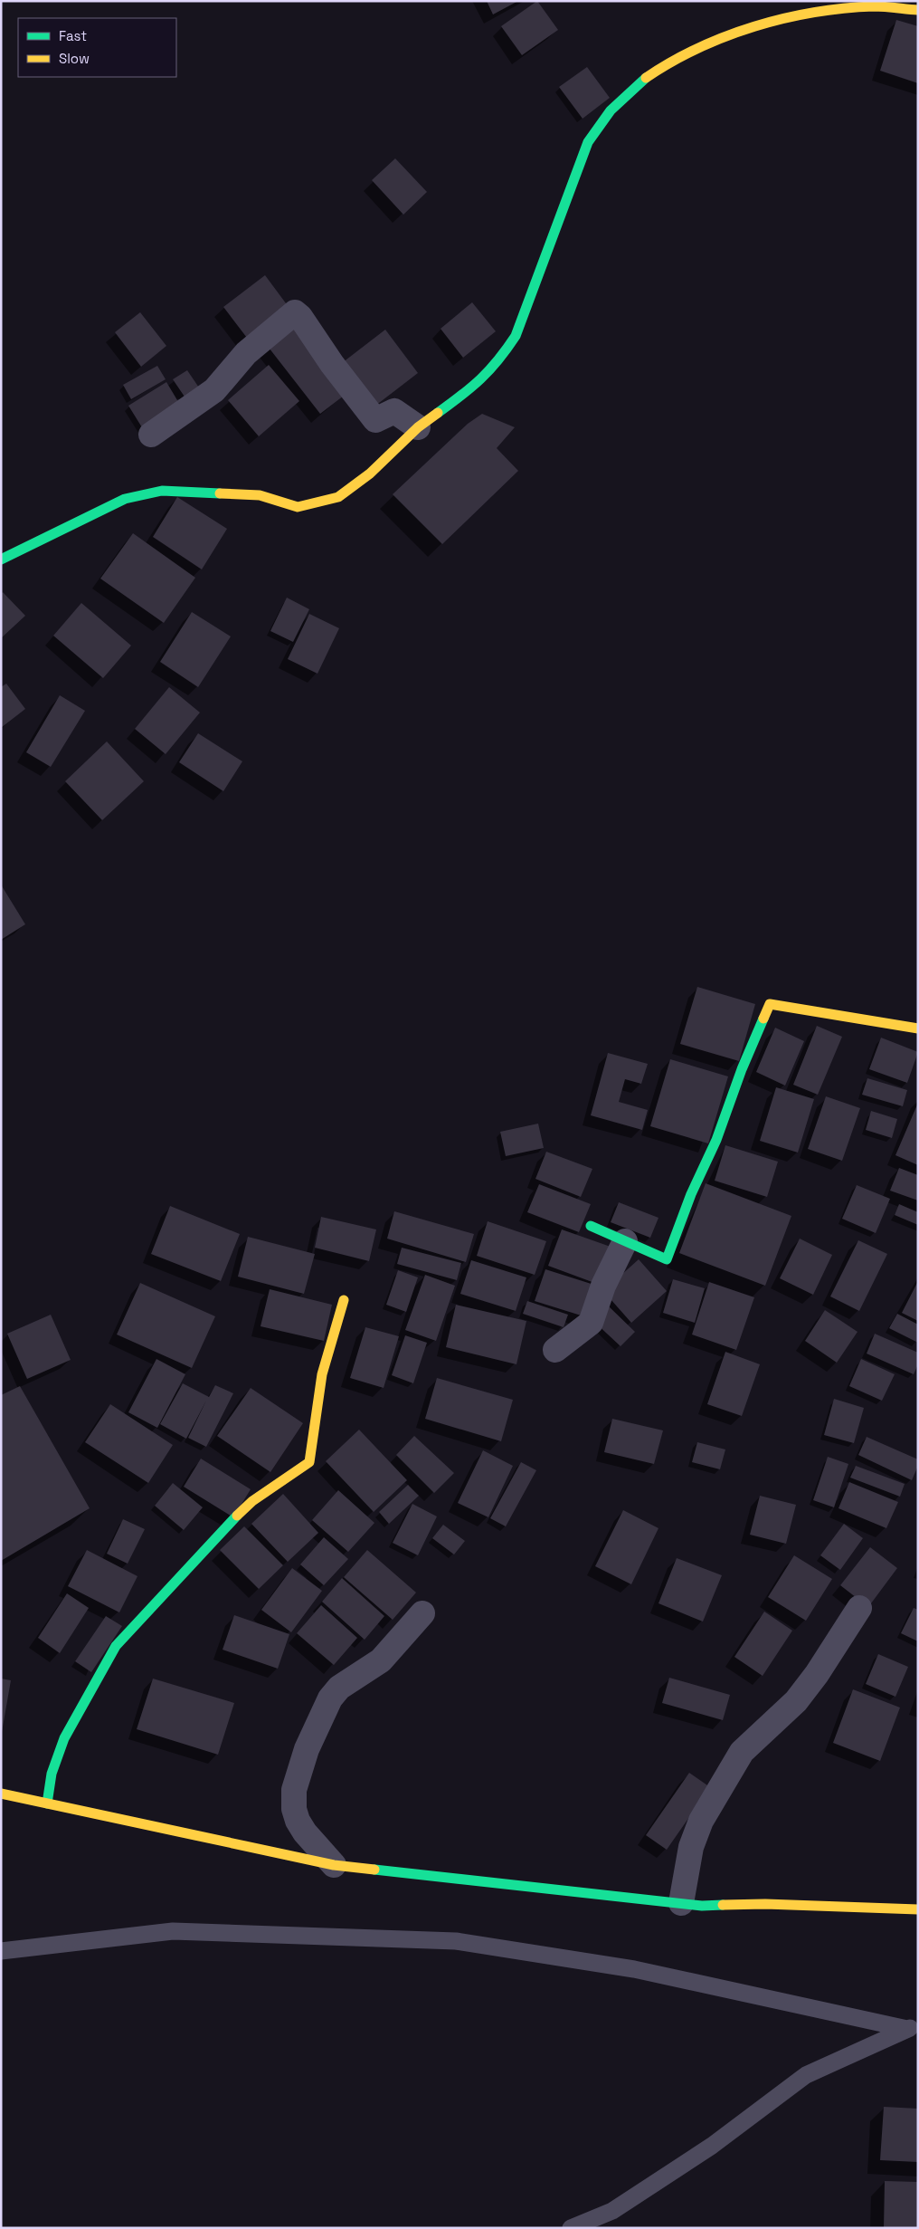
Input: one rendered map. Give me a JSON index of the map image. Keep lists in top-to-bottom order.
{
  "legend": ["Fast", "Slow"]
}
